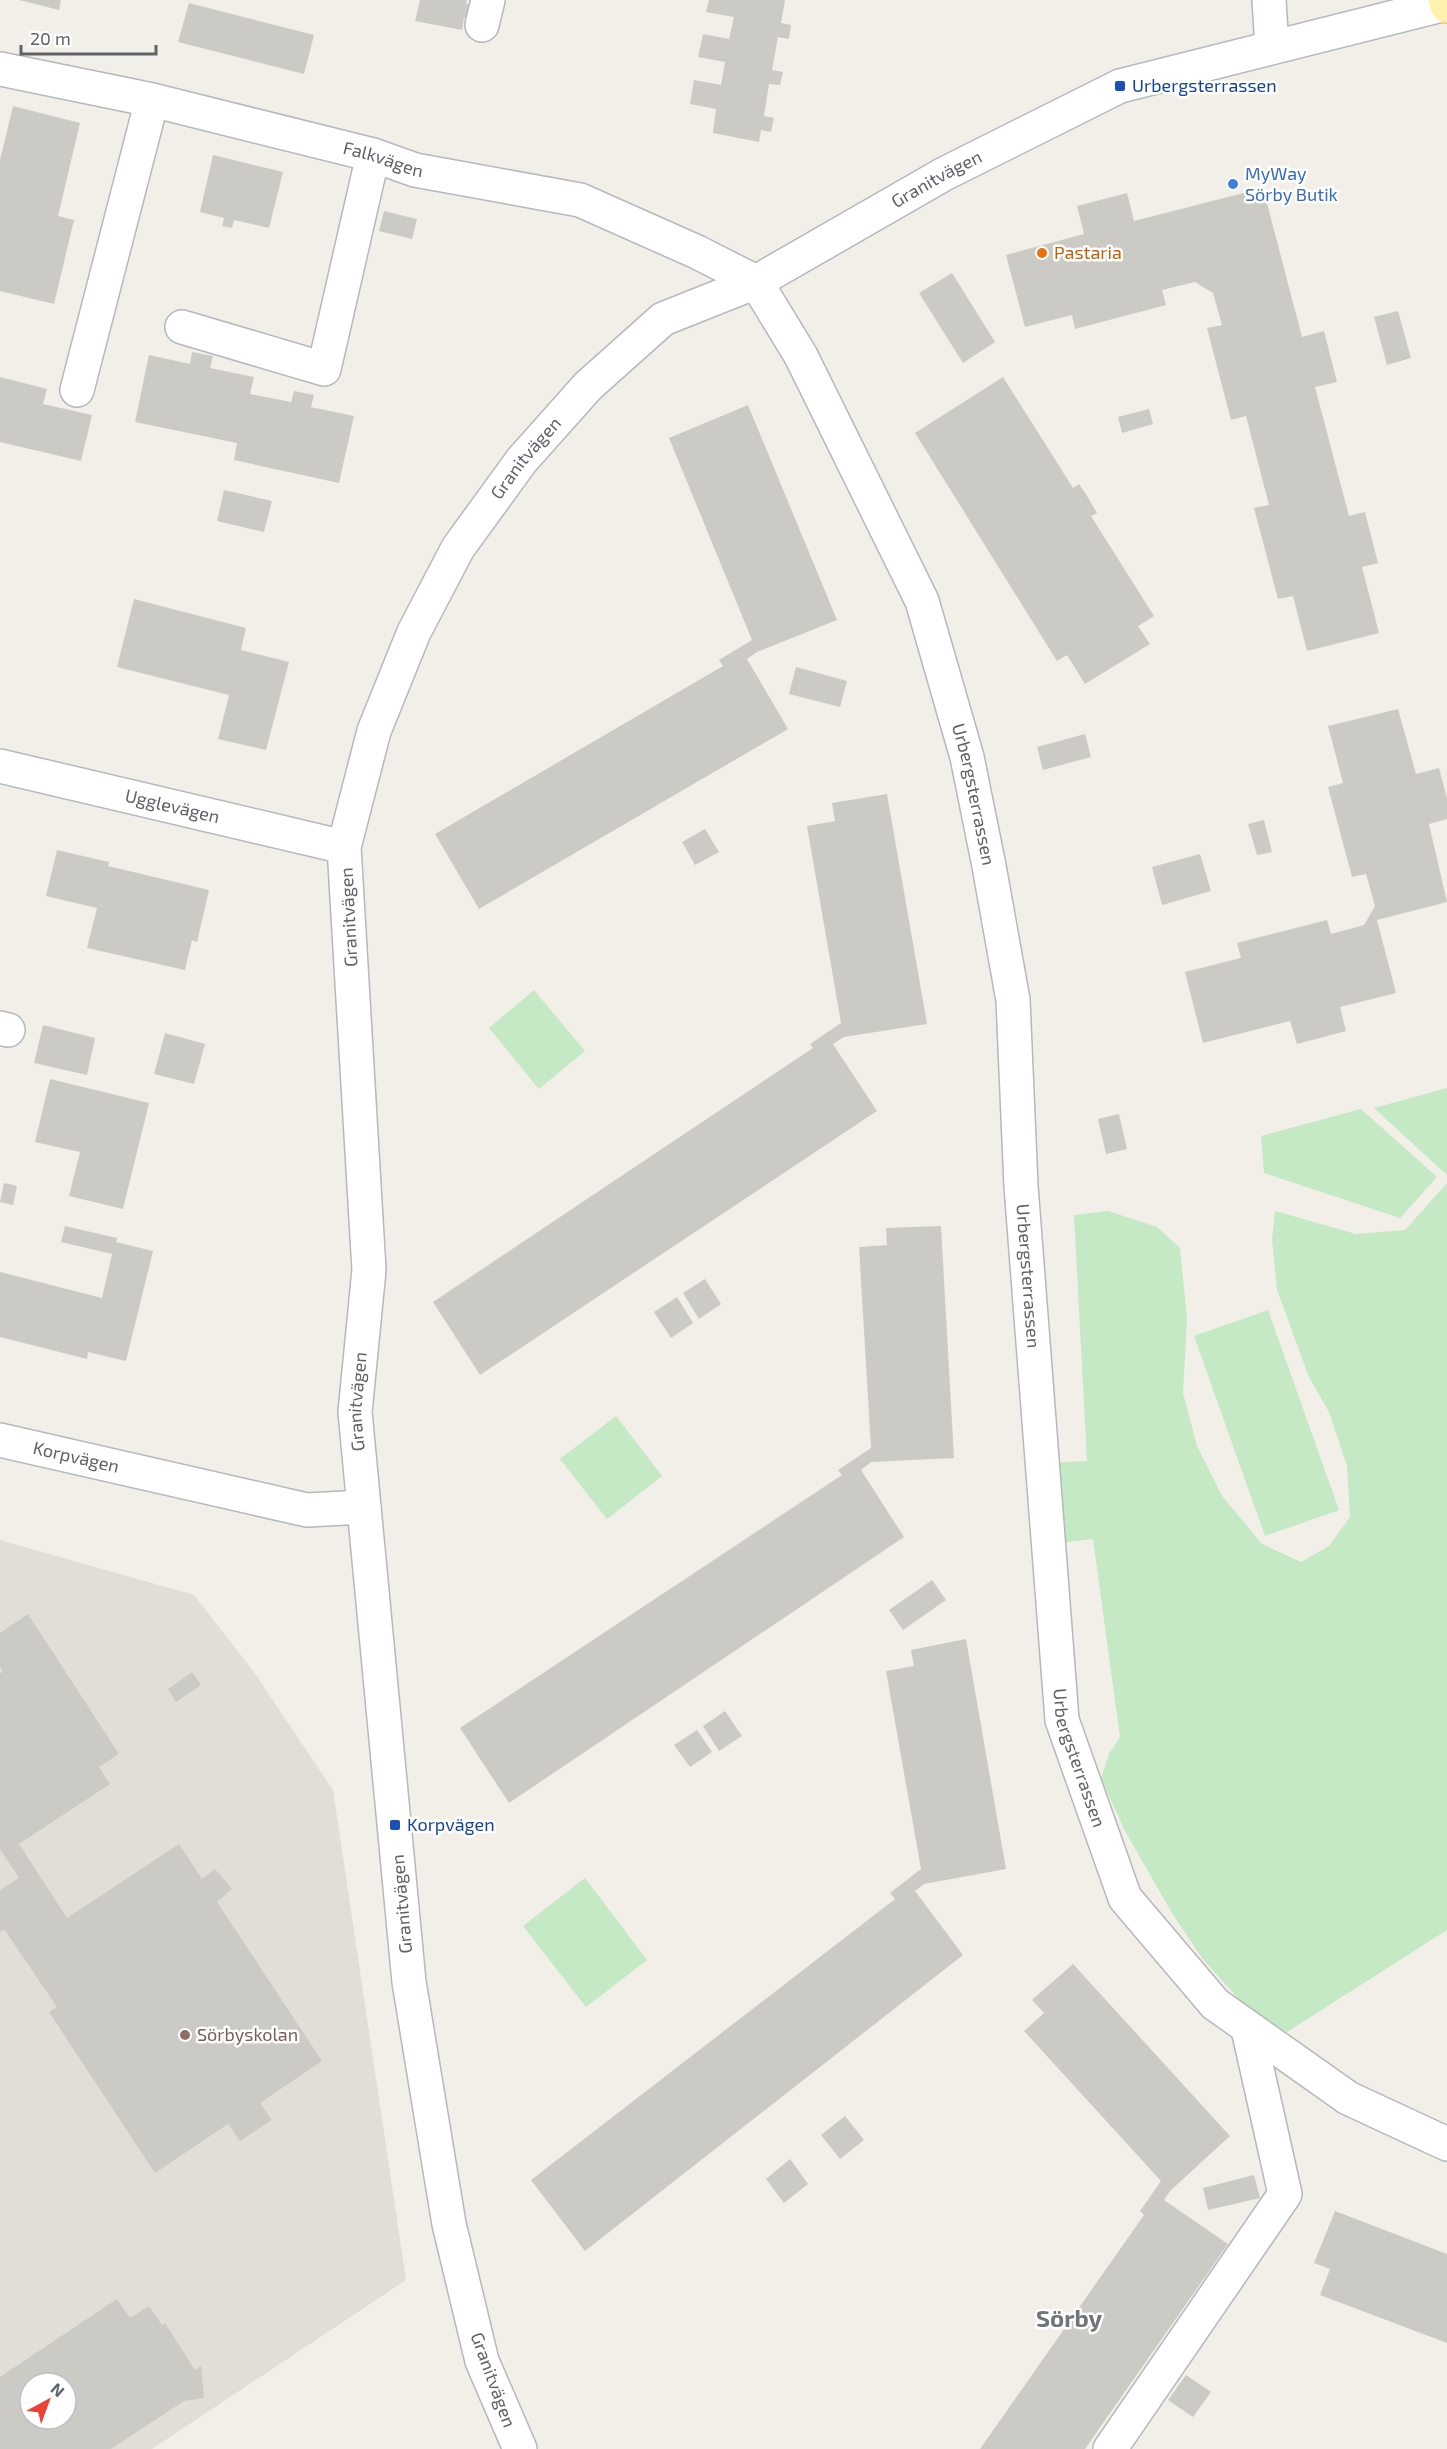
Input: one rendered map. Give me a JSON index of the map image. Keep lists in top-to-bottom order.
{
  "streets": {
    "street": [
      "Falkvägen",
      "Granitvägen",
      "Urbergsterrassen",
      "Ugglevägen",
      "Korpvägen"
    ]
  },
  "crossings": [
    ["Falkvägen", "Granitvägen"],
    ["Falkvägen", "Urbergsterrassen"],
    ["Granitvägen", "Urbergsterrassen"],
    ["Granitvägen", "Ugglevägen"],
    ["Granitvägen", "Korpvägen"]
  ],
  "districts": ["Sörby"],
  "places": {
    "transit": ["Urbergsterrassen", "Korpvägen"],
    "other": ["MyWay Sörby Butik", "Pastaria", "Sörbyskolan"]
  },
  "scale_bar": "20 m",
  "north": "top right"
}
